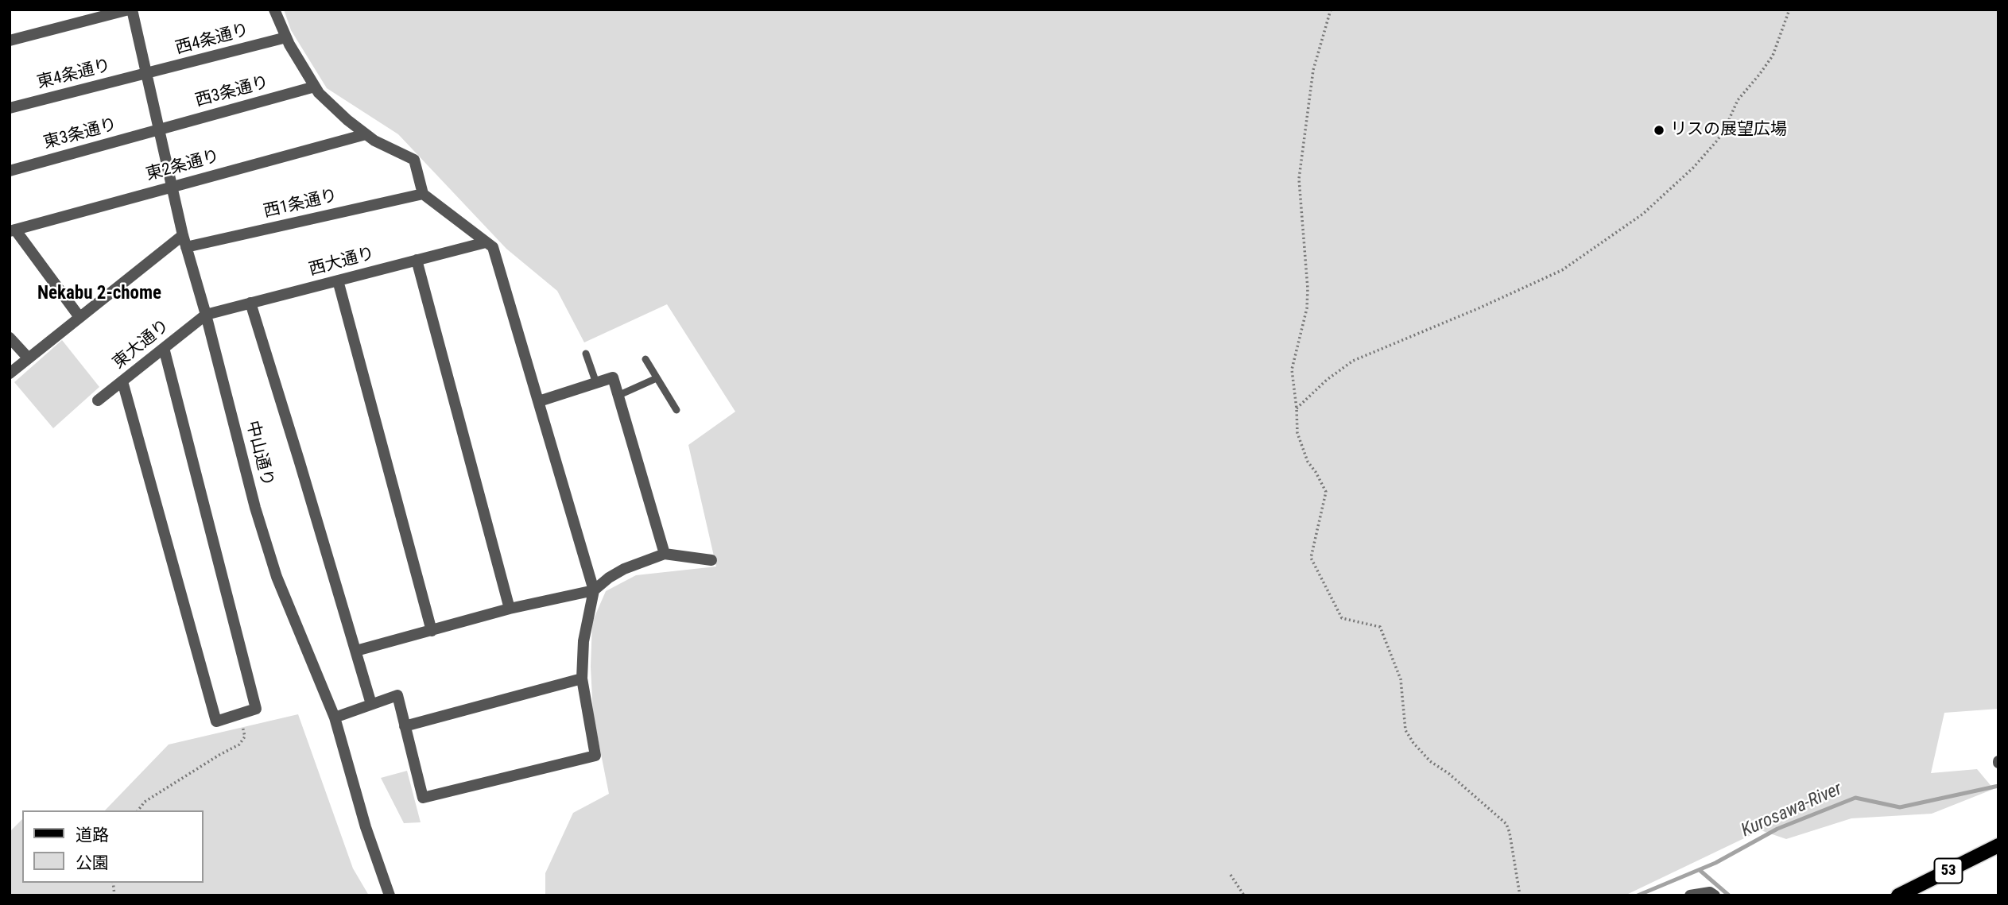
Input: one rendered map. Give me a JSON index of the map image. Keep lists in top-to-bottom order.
{
  "streets": {
    "main road": ["53"],
    "street": [
      "西4条通り",
      "東4条通り",
      "西3条通り",
      "東3条通り",
      "東2条通り",
      "西1条通り",
      "西大通り",
      "東大通り",
      "中山通り"
    ]
  },
  "crossings": [
    ["西4条通り", "東4条通り"],
    ["西4条通り", "中山通り"],
    ["東4条通り", "中山通り"],
    ["西3条通り", "東3条通り"],
    ["西3条通り", "中山通り"],
    ["東3条通り", "中山通り"],
    ["東2条通り", "中山通り"],
    ["西1条通り", "中山通り"],
    ["西大通り", "東大通り"],
    ["西大通り", "中山通り"],
    ["東大通り", "中山通り"]
  ],
  "districts": ["Nekabu 2-chome"],
  "water": ["Kurosawa-River"],
  "places": ["リスの展望広場"],
  "legend": ["道路", "公園"]
}
